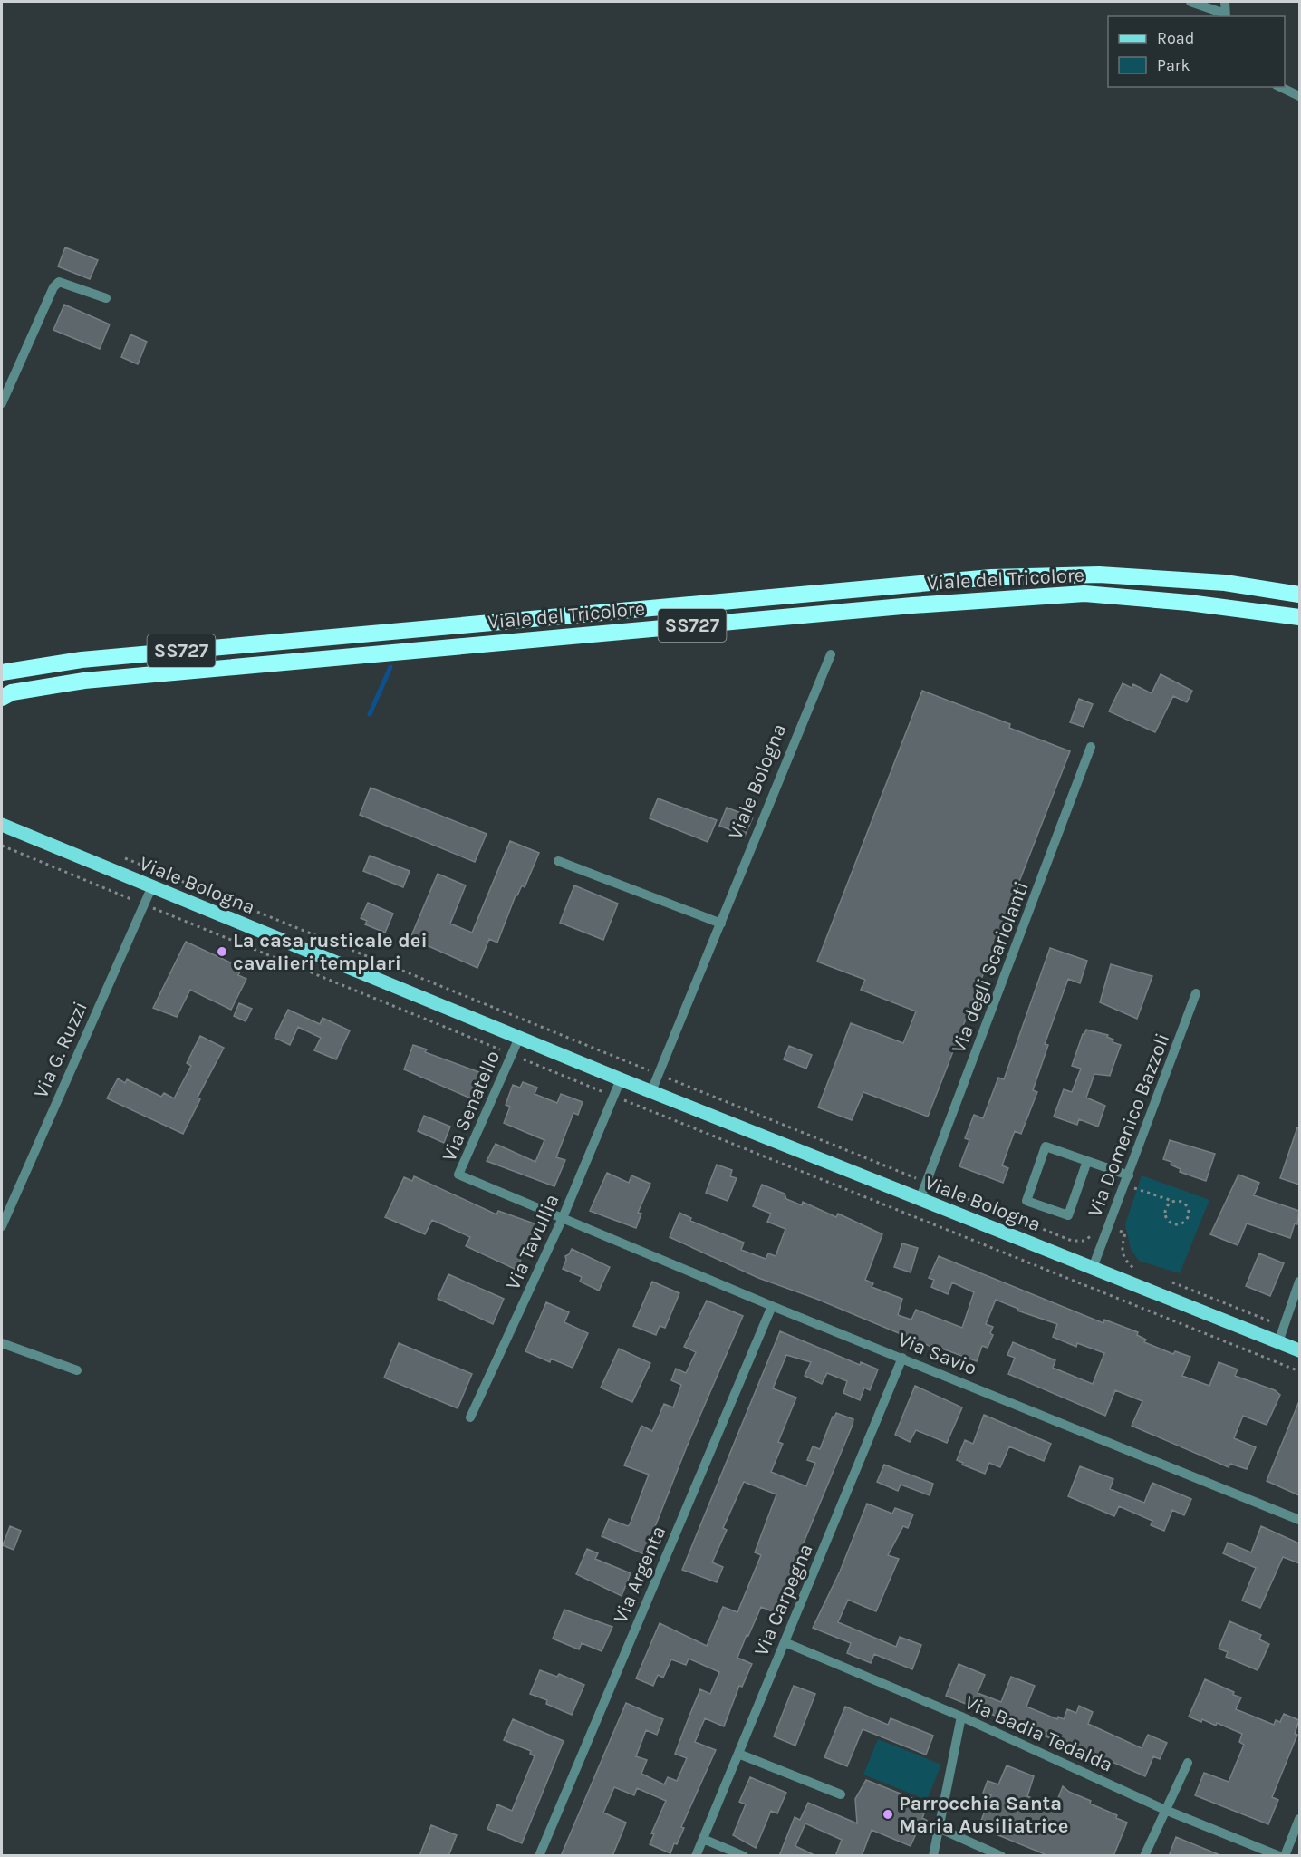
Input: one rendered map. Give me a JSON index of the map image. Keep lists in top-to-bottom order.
{
  "streets": {
    "highway": ["Viale del Tricolore", "SS727"],
    "main road": ["Viale Bologna"],
    "street": [
      "Via degli Scariolanti",
      "Via G. Ruzzi",
      "Via Senatello",
      "Via Domenico Bazzoli",
      "Via Tavullia",
      "Via Savio",
      "Via Argenta",
      "Via Carpegna",
      "Via Badia Tedalda"
    ]
  },
  "crossings": [
    ["Viale Bologna", "Via degli Scariolanti"],
    ["Viale Bologna", "Via G. Ruzzi"],
    ["Viale Bologna", "Via Senatello"],
    ["Viale Bologna", "Via Domenico Bazzoli"],
    ["Viale Bologna", "Via Tavullia"],
    ["Via Senatello", "Via Tavullia"],
    ["Via Senatello", "Via Savio"],
    ["Via Tavullia", "Via Savio"],
    ["Via Savio", "Via Argenta"],
    ["Via Savio", "Via Carpegna"],
    ["Via Carpegna", "Via Badia Tedalda"]
  ],
  "places": ["La casa rusticale dei cavalieri templari", "Parrocchia Santa Maria Ausiliatrice"],
  "legend": ["Road", "Park"]
}
